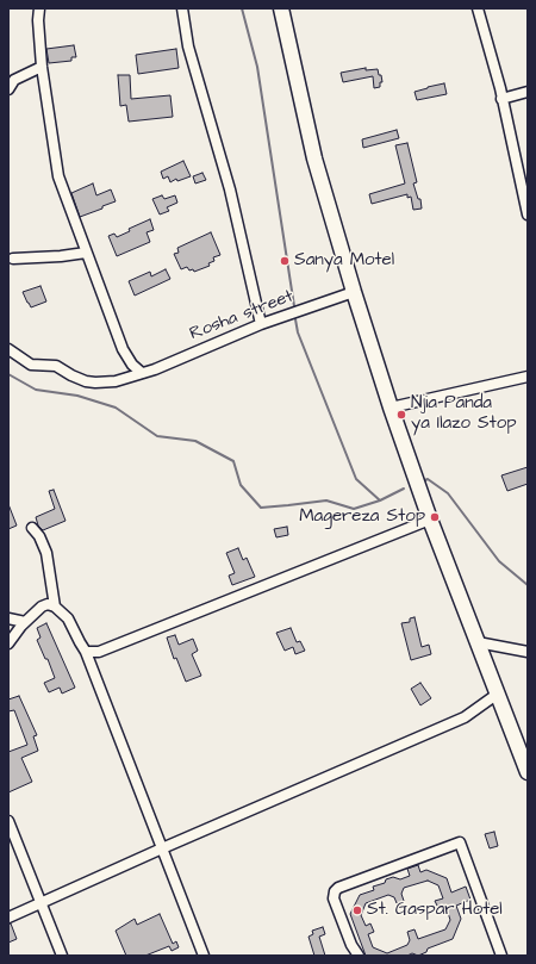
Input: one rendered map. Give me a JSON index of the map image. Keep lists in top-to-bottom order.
{
  "streets": {
    "street": ["Rosha street"]
  },
  "places": [
    "Sanya Motel",
    "Njia Panda ya Ilazo Stop",
    "Magereza Stop",
    "St. Gaspar Hotel"
  ]
}
